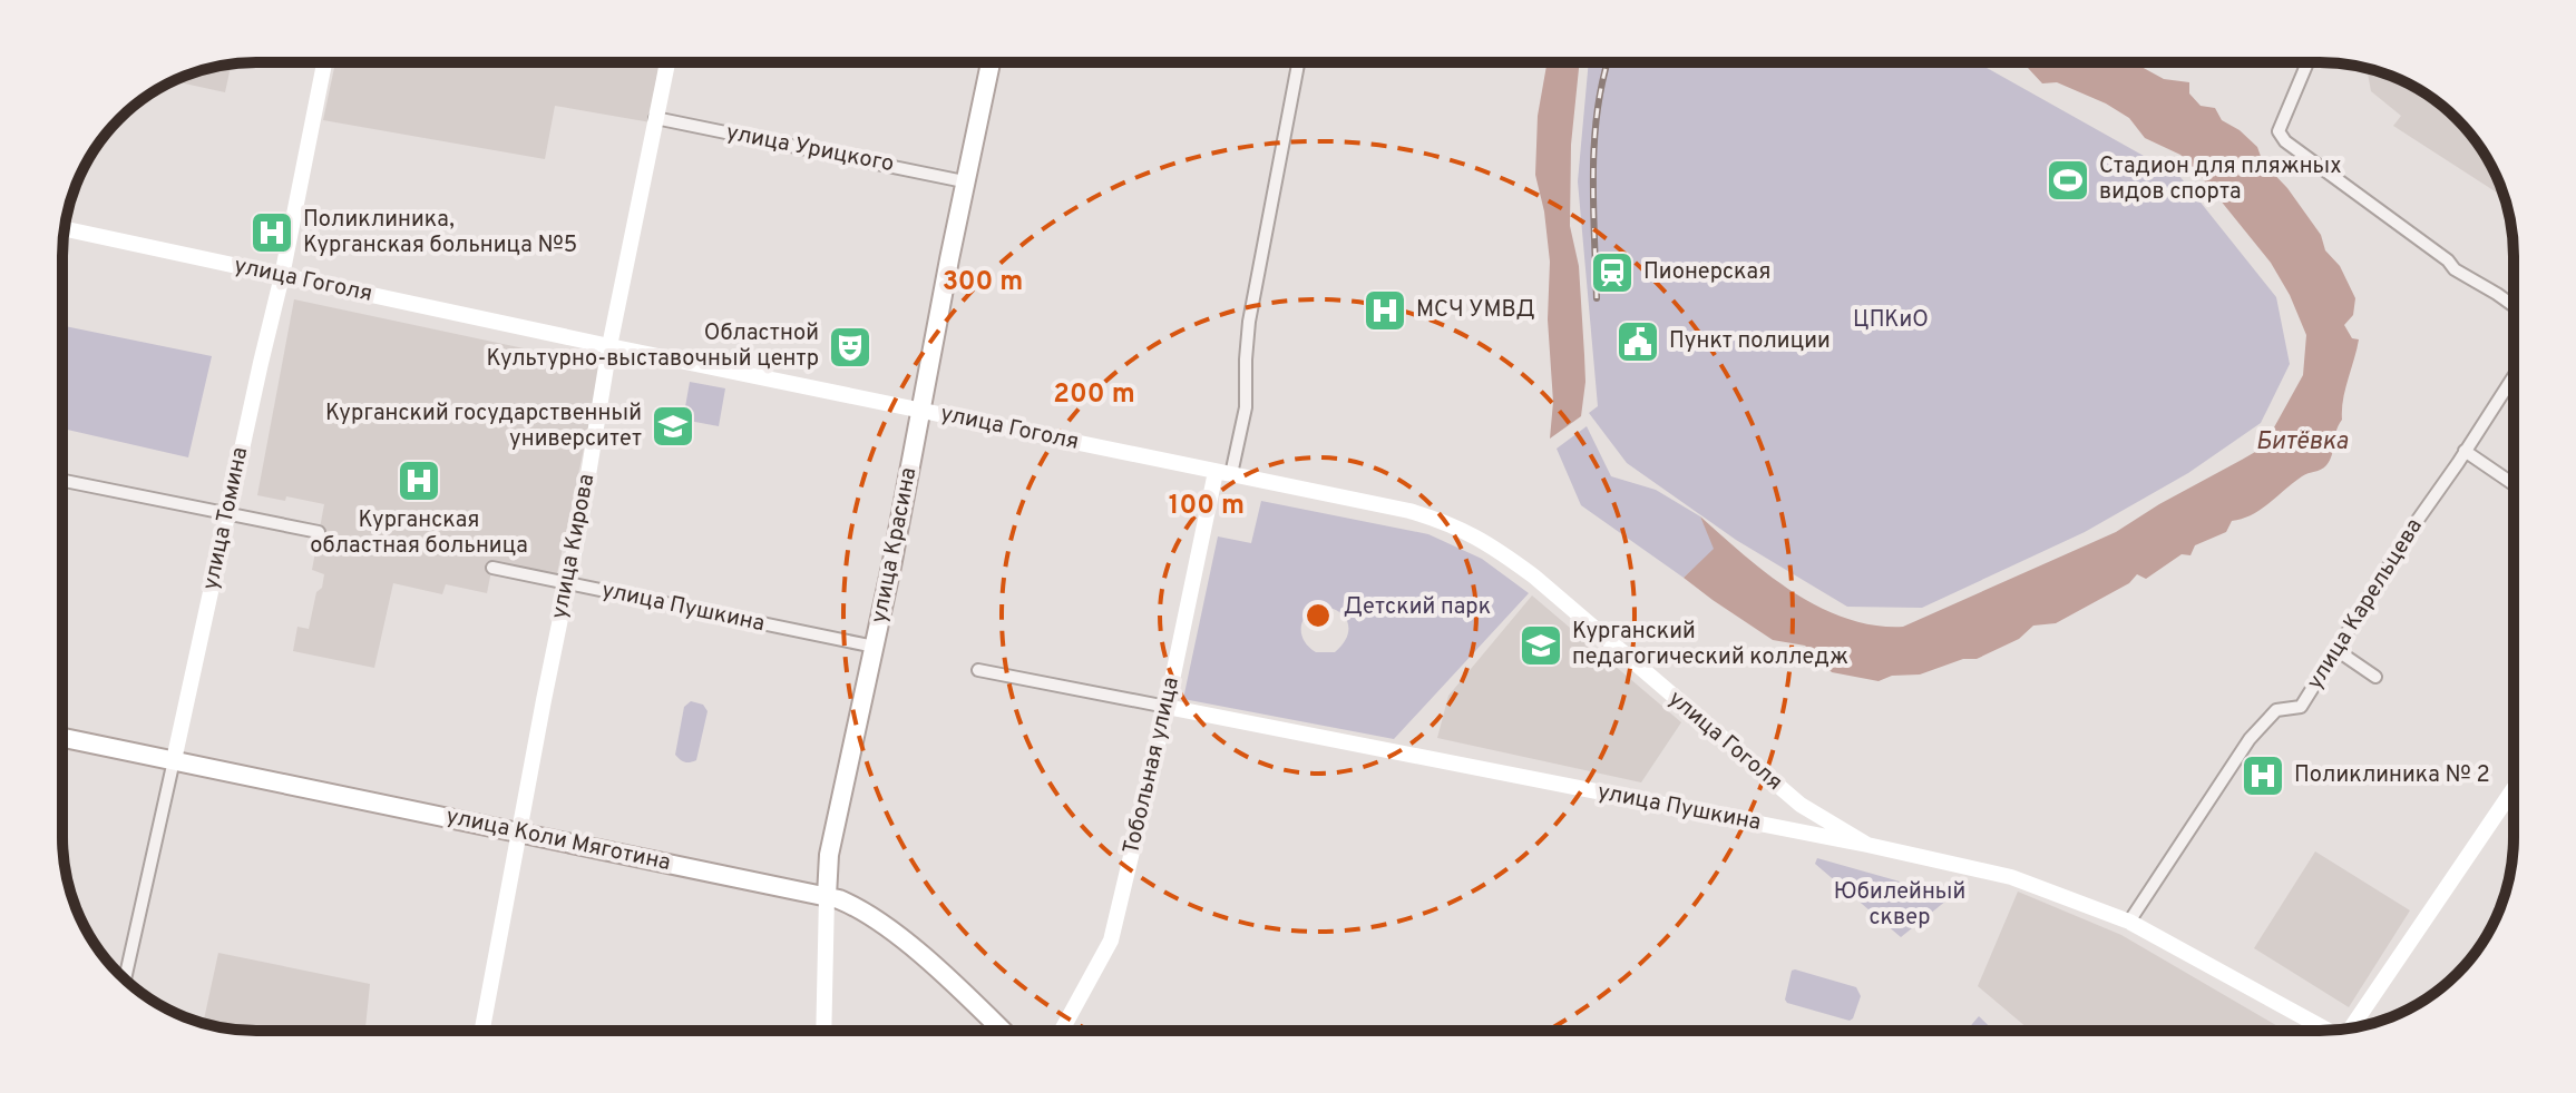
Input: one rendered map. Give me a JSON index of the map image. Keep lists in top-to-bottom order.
{
  "streets": {
    "main road": ["улица Красина", "улица Коли Мяготина"],
    "street": [
      "улица Урицкого",
      "улица Гоголя",
      "улица Томина",
      "улица Кирова",
      "улица Карельцева",
      "улица Пушкина",
      "Тобольная улица"
    ]
  },
  "crossings": [
    ["улица Урицкого", "улица Красина"],
    ["улица Урицкого", "улица Кирова"],
    ["улица Гоголя", "улица Томина"],
    ["улица Гоголя", "улица Красина"],
    ["улица Гоголя", "улица Кирова"],
    ["улица Гоголя", "улица Пушкина"],
    ["улица Гоголя", "Тобольная улица"],
    ["улица Томина", "улица Коли Мяготина"],
    ["улица Красина", "улица Пушкина"],
    ["улица Красина", "улица Коли Мяготина"],
    ["улица Кирова", "улица Пушкина"],
    ["улица Кирова", "улица Коли Мяготина"],
    ["улица Карельцева", "улица Пушкина"],
    ["улица Пушкина", "Тобольная улица"]
  ],
  "water": ["Битёвка"],
  "parks": ["ЦПКиО", "Детский парк", "Юбилейный сквер"],
  "places": {
    "sports": ["Стадион для пляжных видов спорта"],
    "hospital": [
      "Поликлиника, Курганская больница №5",
      "МСЧ УМВД",
      "Курганская областная больница",
      "Поликлиника № 2"
    ],
    "station": ["Пионерская"],
    "public building": ["Пункт полиции"],
    "theatre": ["Областной Культурно-выставочный центр"],
    "school or university": ["Курганский государственный университет", "Курганский педагогический колледж"]
  },
  "rings": ["300 m", "200 m", "100 m"]
}
